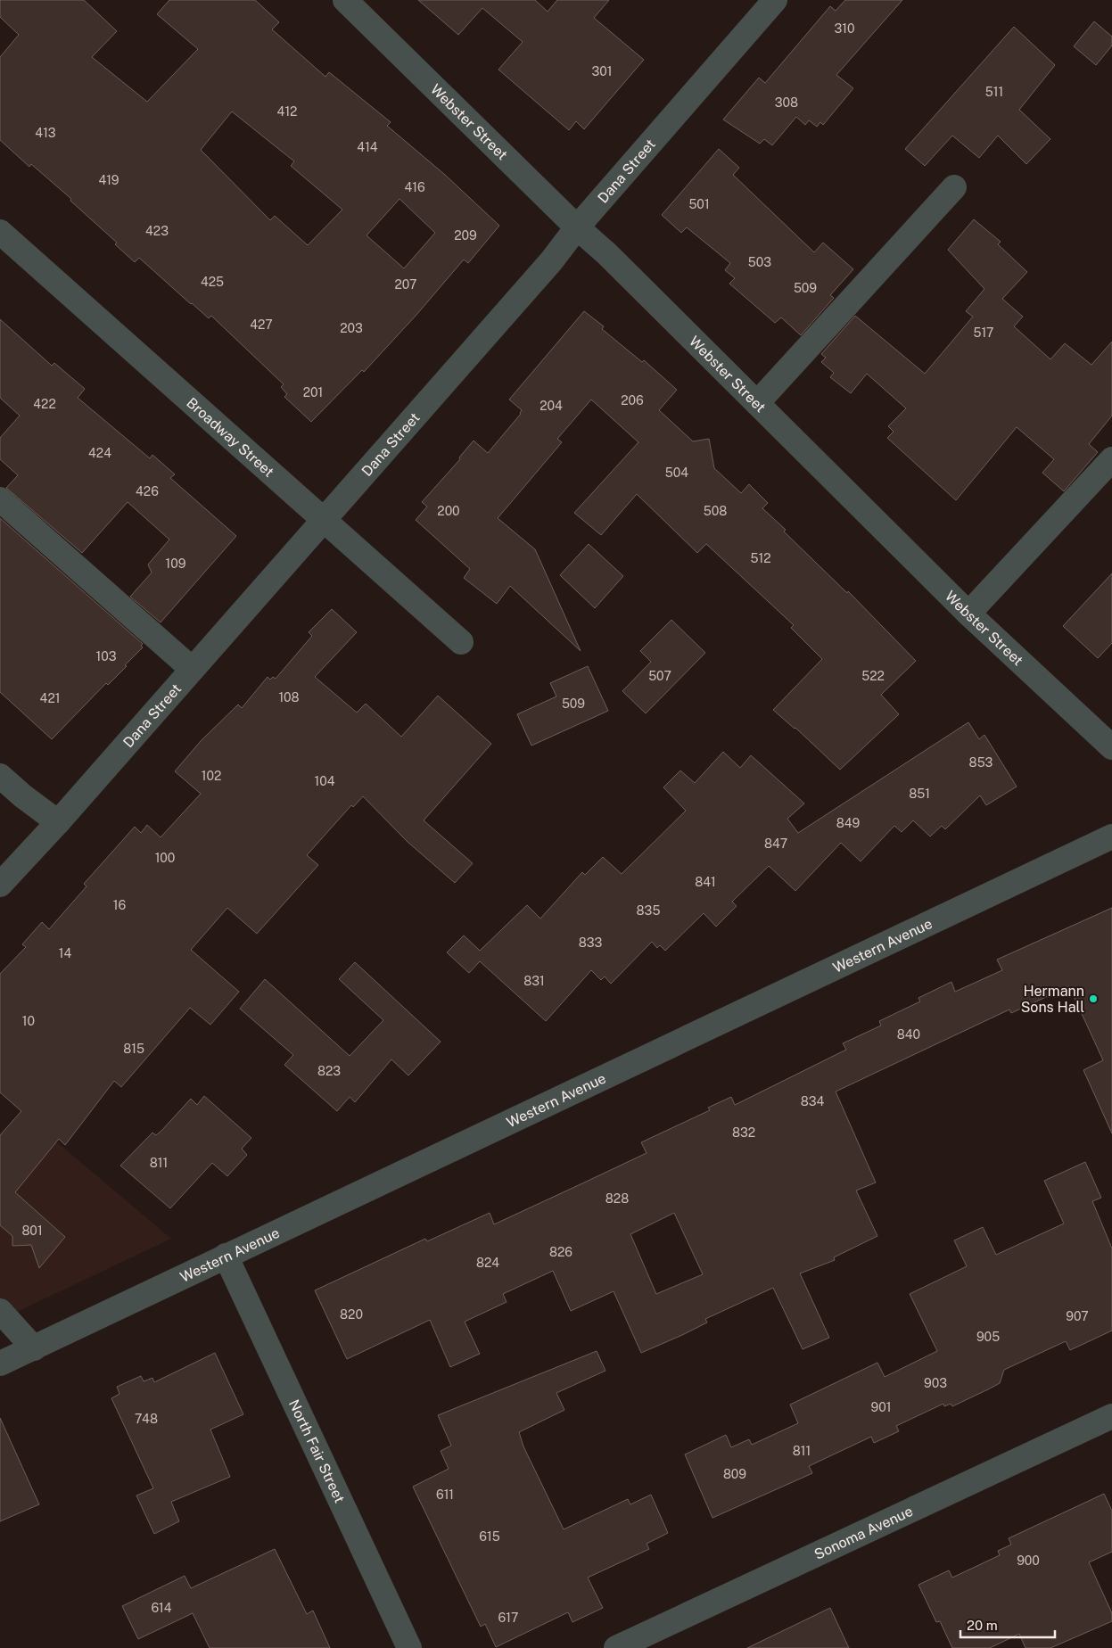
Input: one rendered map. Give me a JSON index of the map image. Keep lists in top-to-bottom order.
{
  "streets": {
    "street": [
      "Webster Street",
      "Dana Street",
      "Broadway Street",
      "Western Avenue",
      "North Fair Street",
      "Sonoma Avenue"
    ]
  },
  "crossings": [
    ["Webster Street", "Dana Street"],
    ["Dana Street", "Broadway Street"],
    ["Western Avenue", "North Fair Street"]
  ],
  "places": ["Hermann Sons Hall"],
  "house_numbers": [
    "310",
    "301",
    "511",
    "308",
    "412",
    "413",
    "414",
    "419",
    "416",
    "501",
    "423",
    "209",
    "503",
    "425",
    "207",
    "509",
    "427",
    "203",
    "517",
    "201",
    "206",
    "422",
    "204",
    "424",
    "504",
    "426",
    "200",
    "508",
    "512",
    "109",
    "103",
    "507",
    "522",
    "108",
    "421",
    "509",
    "853",
    "102",
    "104",
    "851",
    "849",
    "847",
    "100",
    "841",
    "16",
    "835",
    "833",
    "14",
    "831",
    "10",
    "840",
    "815",
    "823",
    "834",
    "832",
    "811",
    "828",
    "801",
    "826",
    "824",
    "820",
    "907",
    "905",
    "903",
    "901",
    "748",
    "811",
    "809",
    "611",
    "615",
    "900",
    "614",
    "617"
  ],
  "scale_bar": "20 m"
}
